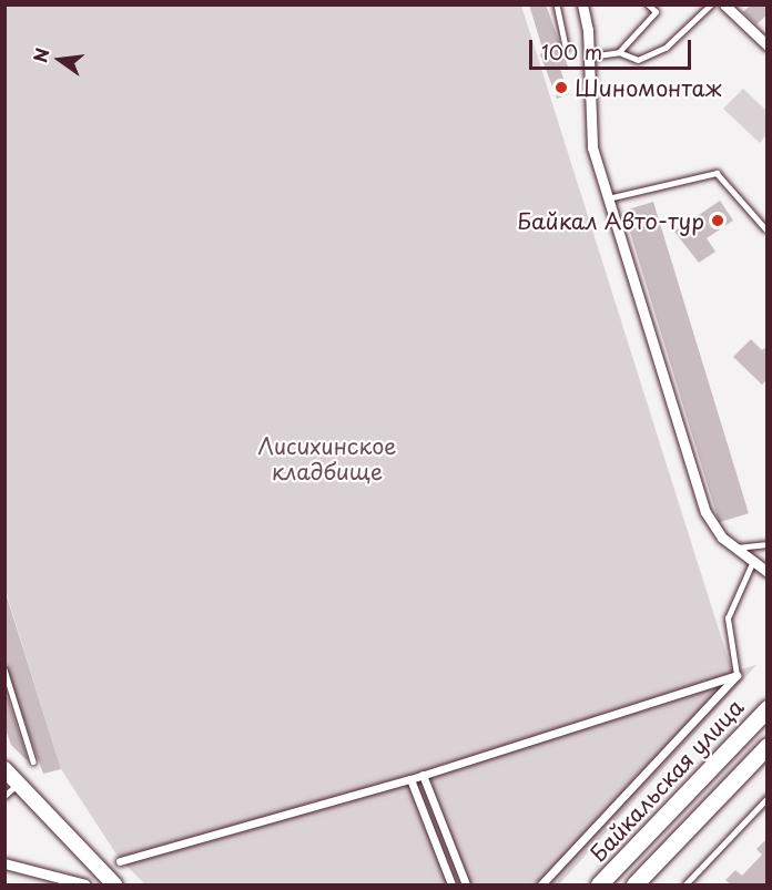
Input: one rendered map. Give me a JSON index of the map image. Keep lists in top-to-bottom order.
{
  "streets": {
    "main road": ["Байкальская улица"]
  },
  "parks": ["Лисихинское кладбище"],
  "places": ["Шиномонтаж", "Байкал Авто-тур"],
  "scale_bar": "100 m",
  "north": "left"
}
